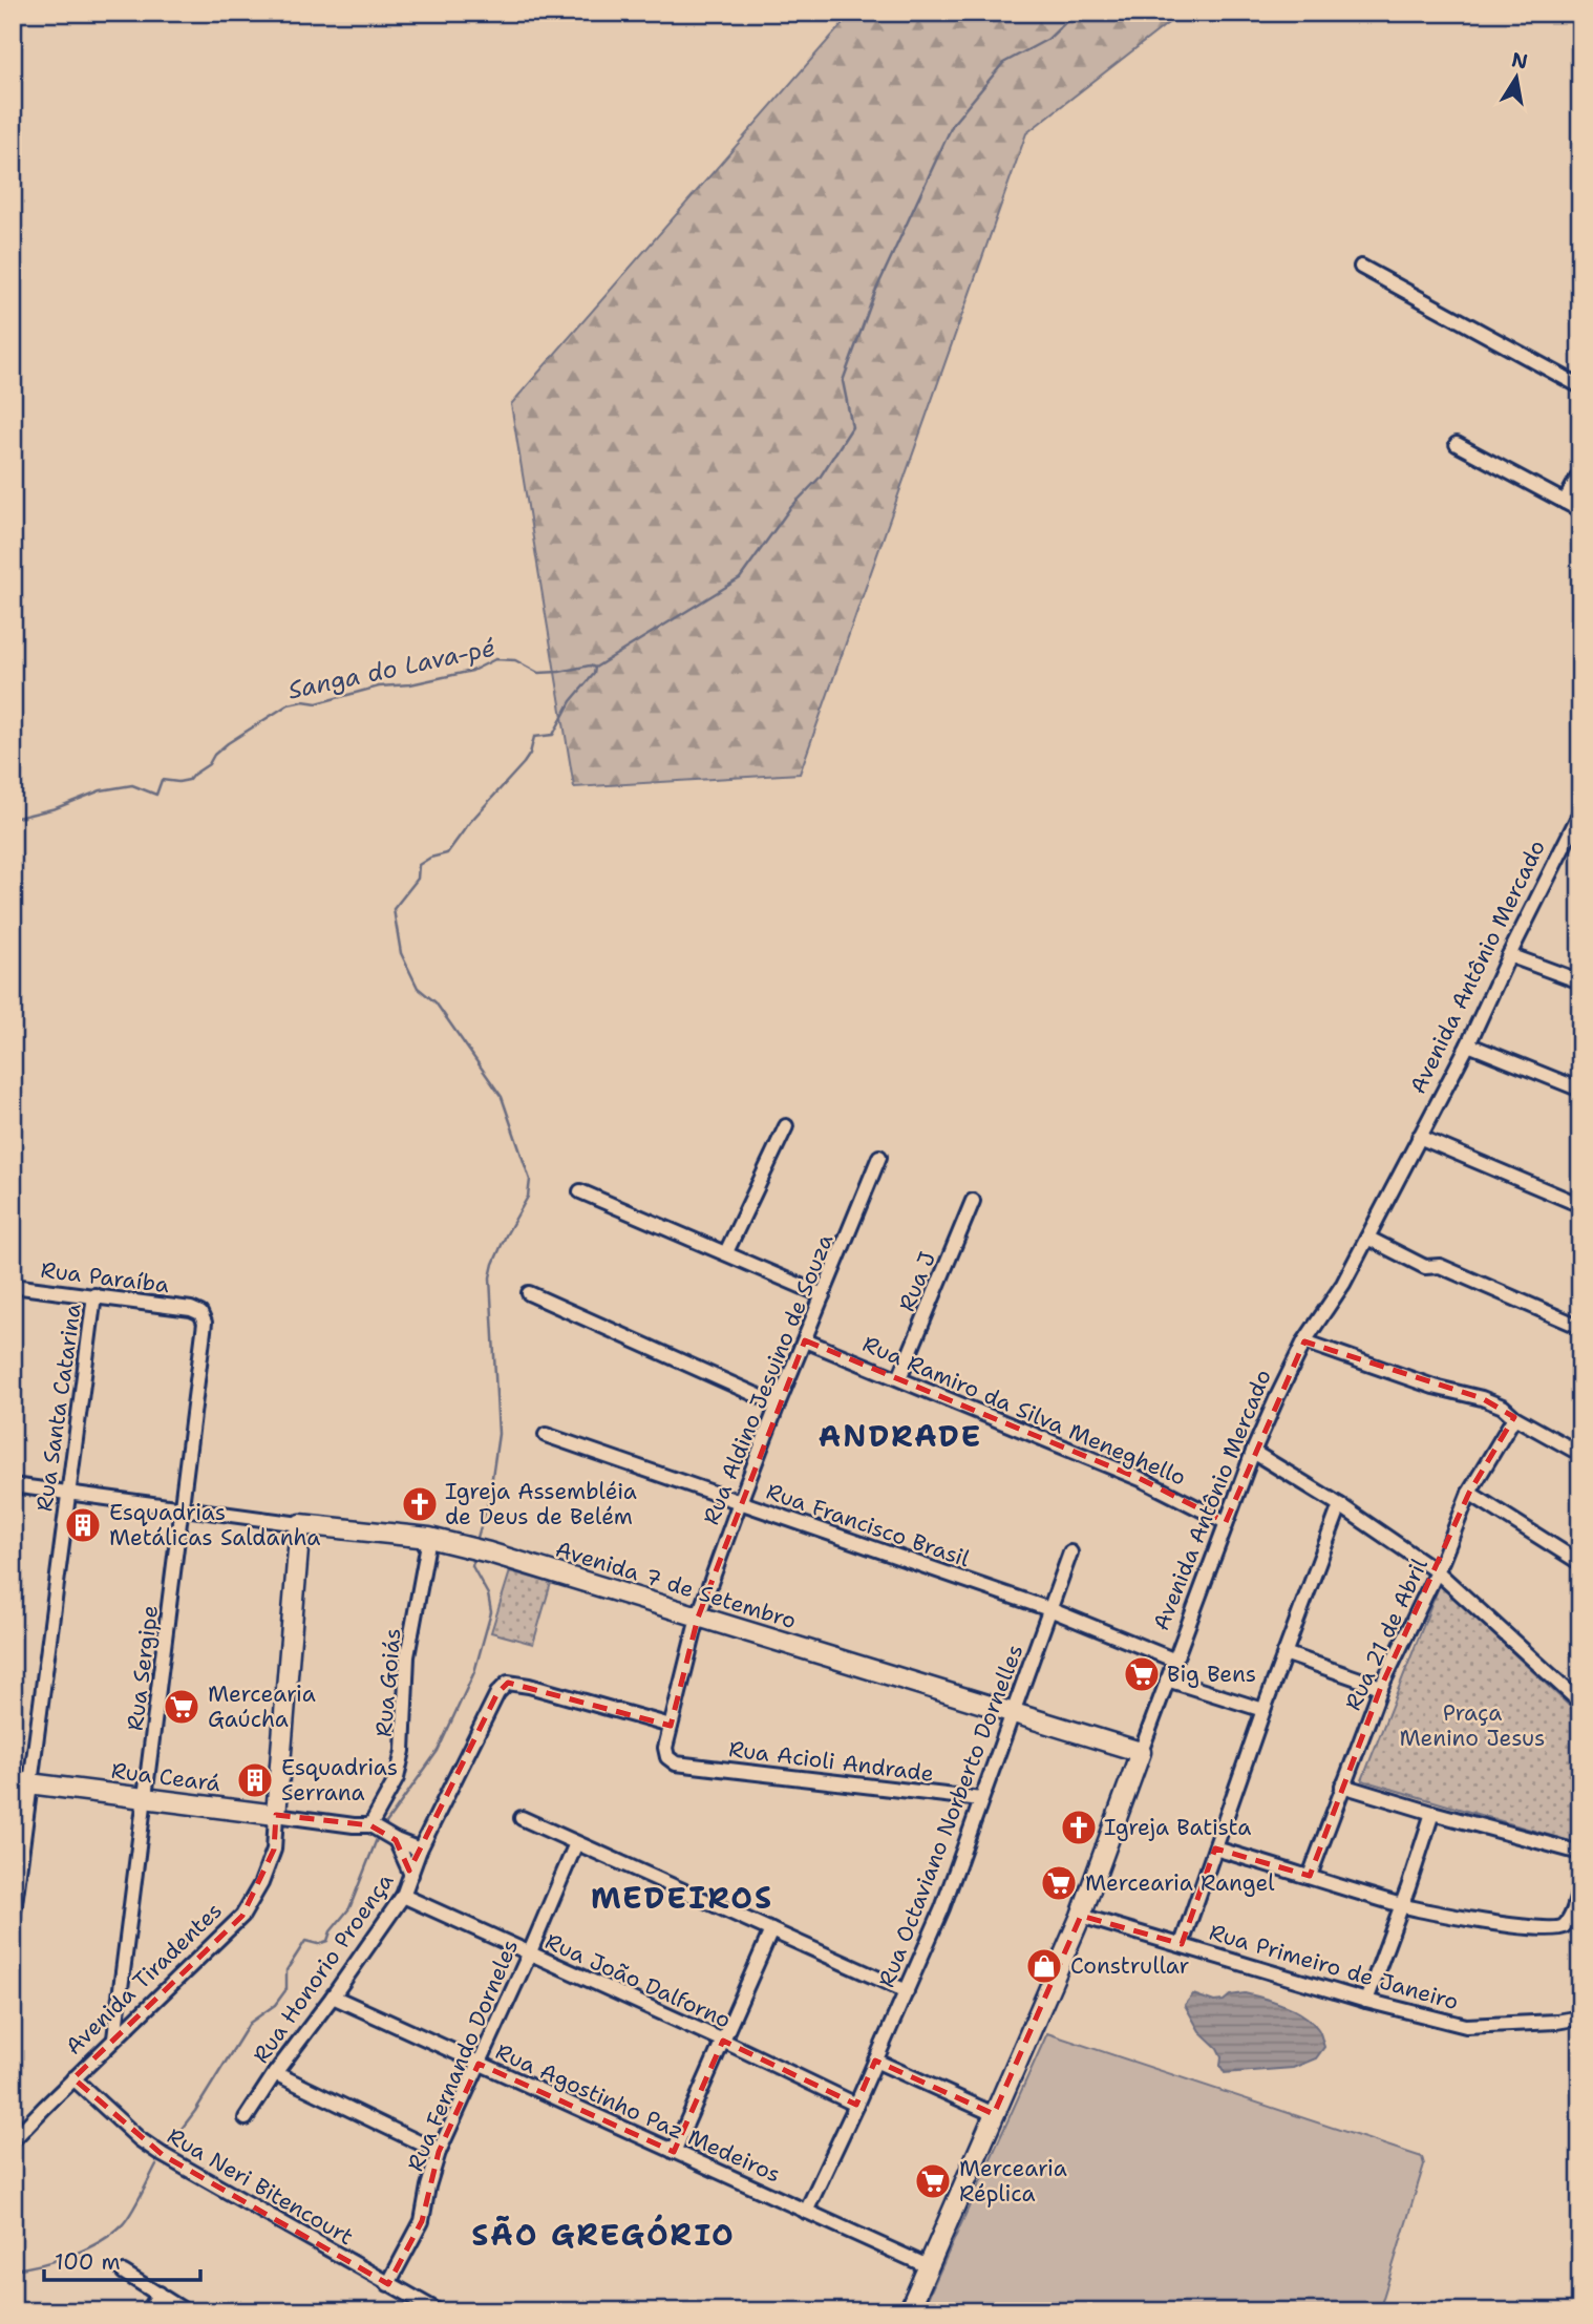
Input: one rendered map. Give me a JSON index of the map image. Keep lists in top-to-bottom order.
{
  "streets": {
    "street": [
      "Avenida Antônio Mercado",
      "Rua Paraíba",
      "Rua J",
      "Rua Aldino Jesuino de Souza",
      "Rua Santa Catarina",
      "Rua Ramiro da Silva Meneghello",
      "Rua Francisco Brasil",
      "Avenida 7 de Setembro",
      "Rua 21 de Abril",
      "Rua Sergipe",
      "Rua Goiás",
      "Rua Acioli Andrade",
      "Rua Ceará",
      "Rua Octaviano Norberto Dornelles",
      "Rua Primeiro de Janeiro",
      "Rua Honorio Proença",
      "Avenida Tiradentes",
      "Rua João Dalforno",
      "Rua Fernando Dorneles",
      "Rua Agostinho Paz Medeiros",
      "Rua Neri Bitencourt"
    ]
  },
  "crossings": [
    ["Avenida Antônio Mercado", "Rua Ramiro da Silva Meneghello"],
    ["Avenida Antônio Mercado", "Rua Francisco Brasil"],
    ["Avenida Antônio Mercado", "Avenida 7 de Setembro"],
    ["Avenida Antônio Mercado", "Rua Primeiro de Janeiro"],
    ["Avenida Antônio Mercado", "Rua Agostinho Paz Medeiros"],
    ["Rua Paraíba", "Rua Santa Catarina"],
    ["Rua Paraíba", "Rua Sergipe"],
    ["Rua J", "Rua Ramiro da Silva Meneghello"],
    ["Rua Aldino Jesuino de Souza", "Rua Ramiro da Silva Meneghello"],
    ["Rua Aldino Jesuino de Souza", "Rua Francisco Brasil"],
    ["Rua Aldino Jesuino de Souza", "Avenida 7 de Setembro"],
    ["Rua Aldino Jesuino de Souza", "Rua Acioli Andrade"],
    ["Rua Aldino Jesuino de Souza", "Rua Honorio Proença"],
    ["Rua Santa Catarina", "Avenida 7 de Setembro"],
    ["Rua Santa Catarina", "Rua Ceará"],
    ["Rua Francisco Brasil", "Rua Octaviano Norberto Dornelles"],
    ["Avenida 7 de Setembro", "Rua Sergipe"],
    ["Avenida 7 de Setembro", "Rua Goiás"],
    ["Avenida 7 de Setembro", "Rua Octaviano Norberto Dornelles"],
    ["Avenida 7 de Setembro", "Avenida Tiradentes"],
    ["Rua Sergipe", "Rua Ceará"],
    ["Rua Sergipe", "Avenida Tiradentes"],
    ["Rua Goiás", "Rua Ceará"],
    ["Rua Acioli Andrade", "Rua Octaviano Norberto Dornelles"],
    ["Rua Ceará", "Rua Honorio Proença"],
    ["Rua Ceará", "Avenida Tiradentes"],
    ["Rua Octaviano Norberto Dornelles", "Rua João Dalforno"],
    ["Rua Octaviano Norberto Dornelles", "Rua Agostinho Paz Medeiros"],
    ["Rua Honorio Proença", "Rua João Dalforno"],
    ["Rua Honorio Proença", "Rua Agostinho Paz Medeiros"],
    ["Avenida Tiradentes", "Rua Neri Bitencourt"],
    ["Rua João Dalforno", "Rua Fernando Dorneles"],
    ["Rua Fernando Dorneles", "Rua Agostinho Paz Medeiros"],
    ["Rua Fernando Dorneles", "Rua Neri Bitencourt"]
  ],
  "districts": ["ANDRADE", "MEDEIROS", "SÃO GREGÓRIO"],
  "water": ["Sanga do Lava-pé"],
  "parks": ["Praça Menino Jesus"],
  "places": {
    "church": ["Igreja Assembléia de Deus de Belém", "Igreja Batista"],
    "building": ["Esquadrias Metálicas Saldanha", "Esquadrias Serrana"],
    "supermarket": [
      "Big Bens",
      "Mercearia Gaúcha",
      "Mercearia Rangel",
      "Mercearia Réplica"
    ],
    "shop": ["Construllar"]
  },
  "scale_bar": "100 m",
  "north": "top"
}
